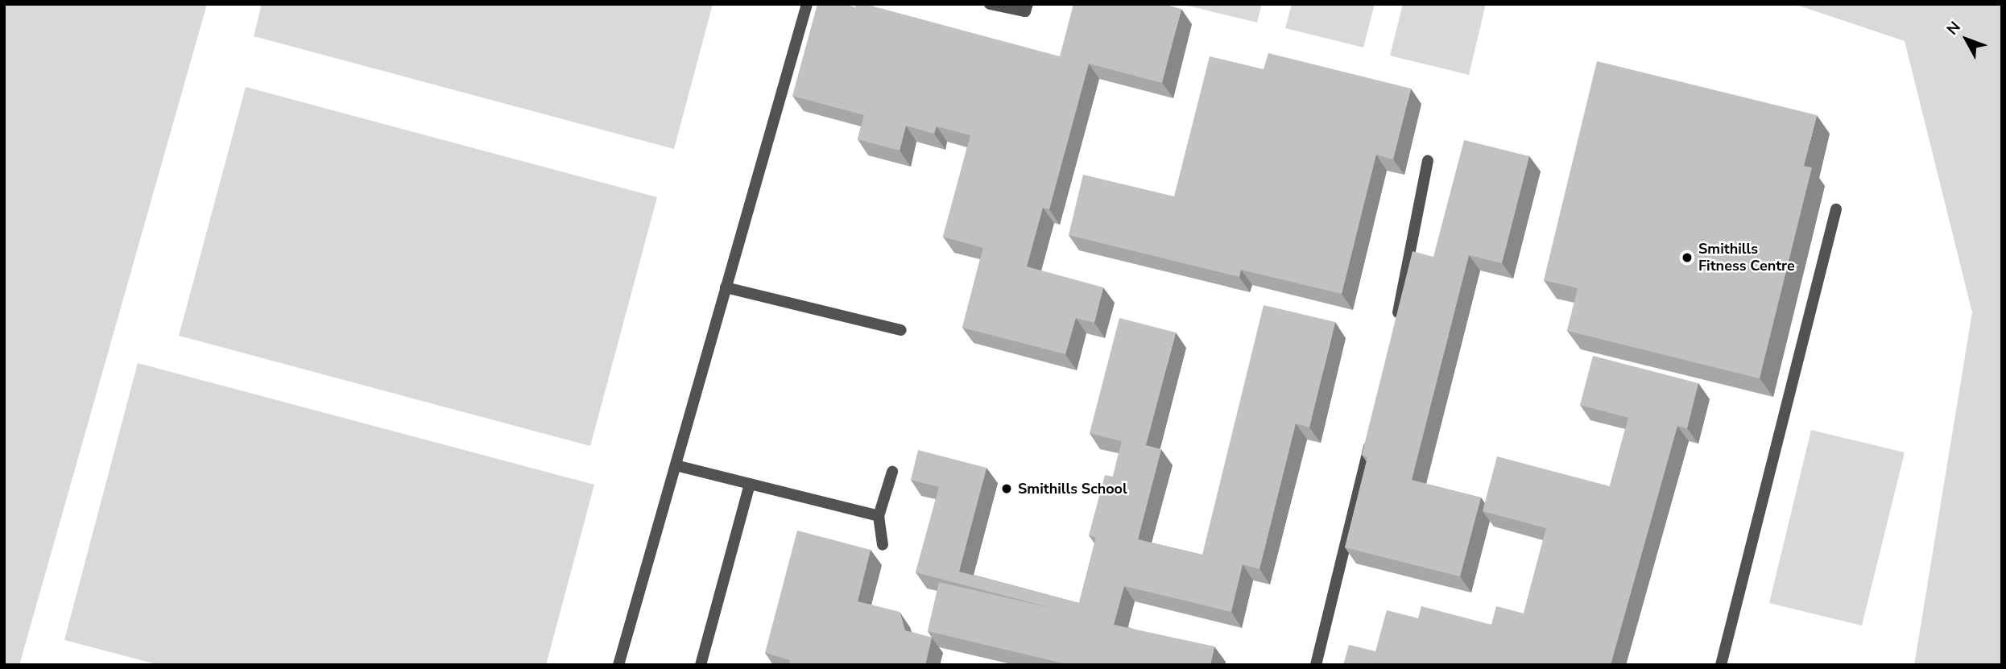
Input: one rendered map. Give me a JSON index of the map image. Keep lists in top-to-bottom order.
{
  "places": ["Smithills Fitness Centre", "Smithills School"],
  "north": "top left"
}
